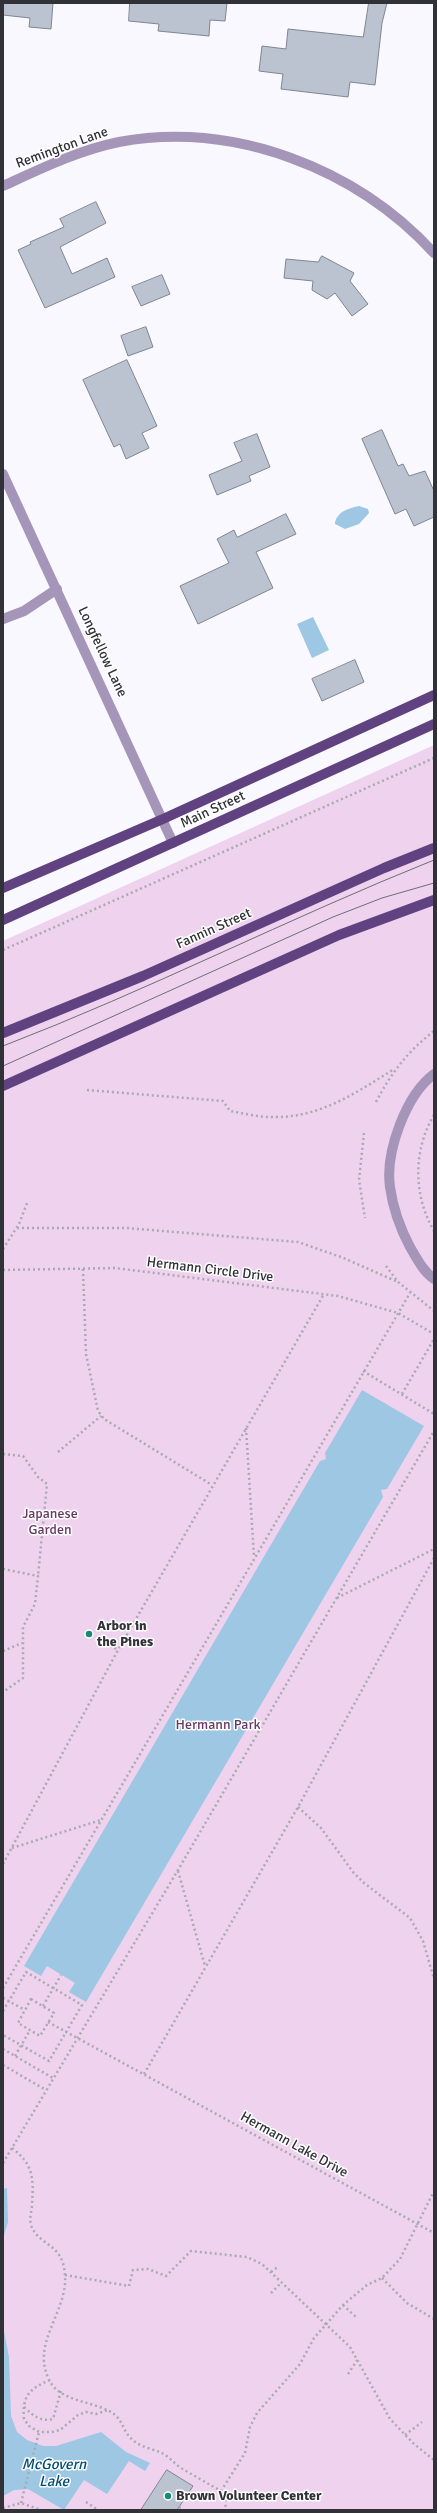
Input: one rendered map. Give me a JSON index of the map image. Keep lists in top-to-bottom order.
{
  "streets": {
    "main road": ["Main Street", "Fannin Street"],
    "street": ["Remington Lane", "Longfellow Lane"],
    "path": ["Hermann Circle Drive", "Hermann Lake Drive"]
  },
  "crossings": [
    ["Longfellow Lane", "Main Street"]
  ],
  "water": ["McGovern Lake"],
  "parks": ["Japanese Garden", "Hermann Park"],
  "places": ["Arbor in the Pines", "Brown Volunteer Center"]
}
